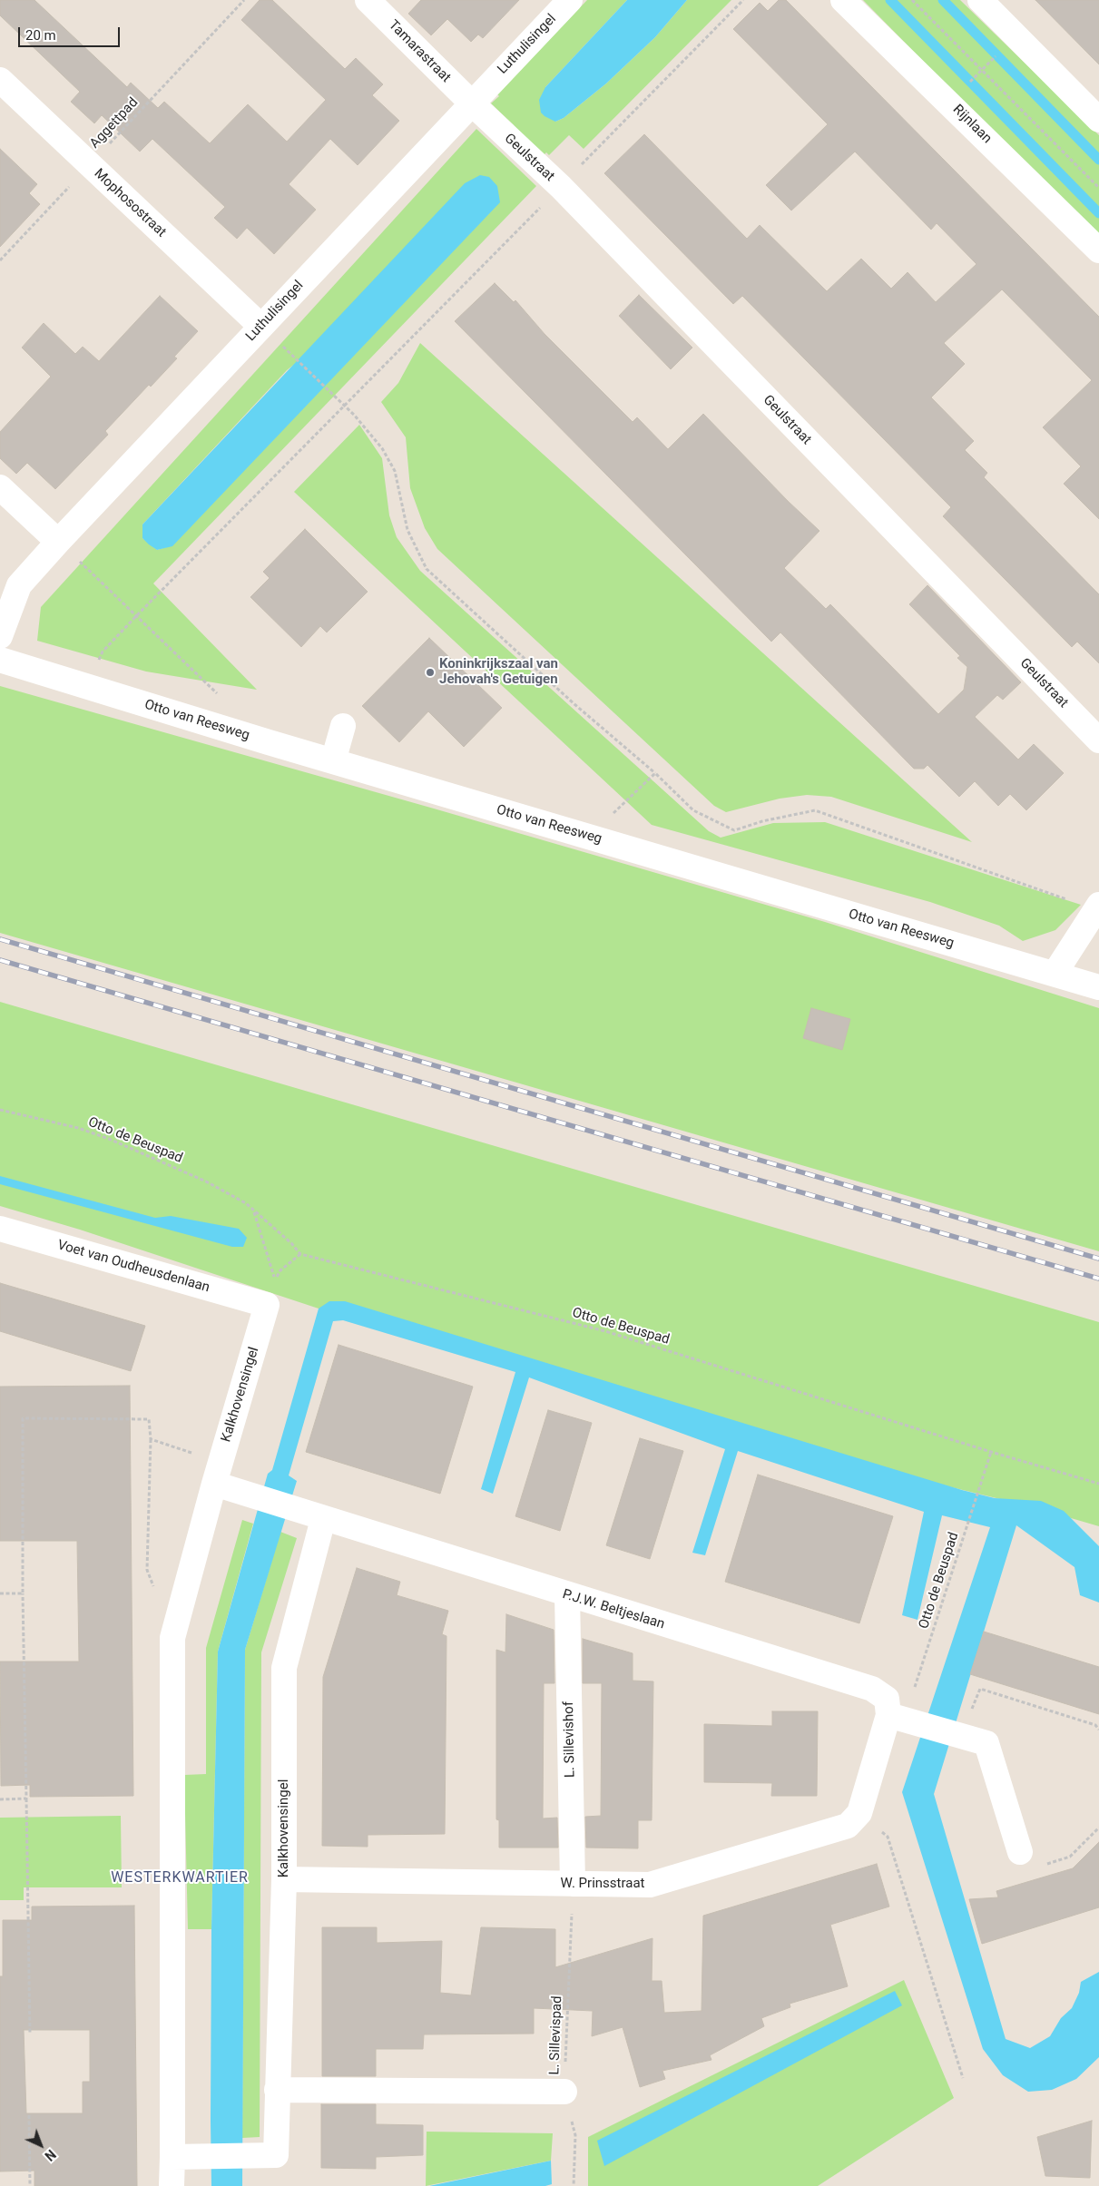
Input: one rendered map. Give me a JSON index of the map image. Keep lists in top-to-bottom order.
{
  "streets": {
    "street": [
      "Luthulisingel",
      "Tamarastraat",
      "Rijnlaan",
      "Geulstraat",
      "Mophosostraat",
      "Otto van Reesweg",
      "Voet van Oudheusdenlaan",
      "Kalkhovensingel",
      "P.J.W. Beltjeslaan",
      "L. Sillevishof",
      "W. Prinsstraat"
    ],
    "path": ["Aggettpad", "Otto de Beuspad", "L. Sillevispad"]
  },
  "crossings": [
    ["Luthulisingel", "Tamarastraat"],
    ["Luthulisingel", "Geulstraat"],
    ["Luthulisingel", "Mophosostraat"],
    ["Tamarastraat", "Geulstraat"],
    ["Aggettpad", "Mophosostraat"],
    ["Otto de Beuspad", "P.J.W. Beltjeslaan"],
    ["Voet van Oudheusdenlaan", "Kalkhovensingel"],
    ["Kalkhovensingel", "P.J.W. Beltjeslaan"],
    ["Kalkhovensingel", "W. Prinsstraat"],
    ["P.J.W. Beltjeslaan", "L. Sillevishof"],
    ["L. Sillevishof", "W. Prinsstraat"],
    ["L. Sillevishof", "L. Sillevispad"],
    ["W. Prinsstraat", "L. Sillevispad"]
  ],
  "districts": ["WESTERKWARTIER"],
  "places": ["Koninkrijkszaal van Jehovah's Getuigen"],
  "scale_bar": "20 m",
  "north": "bottom right"
}
